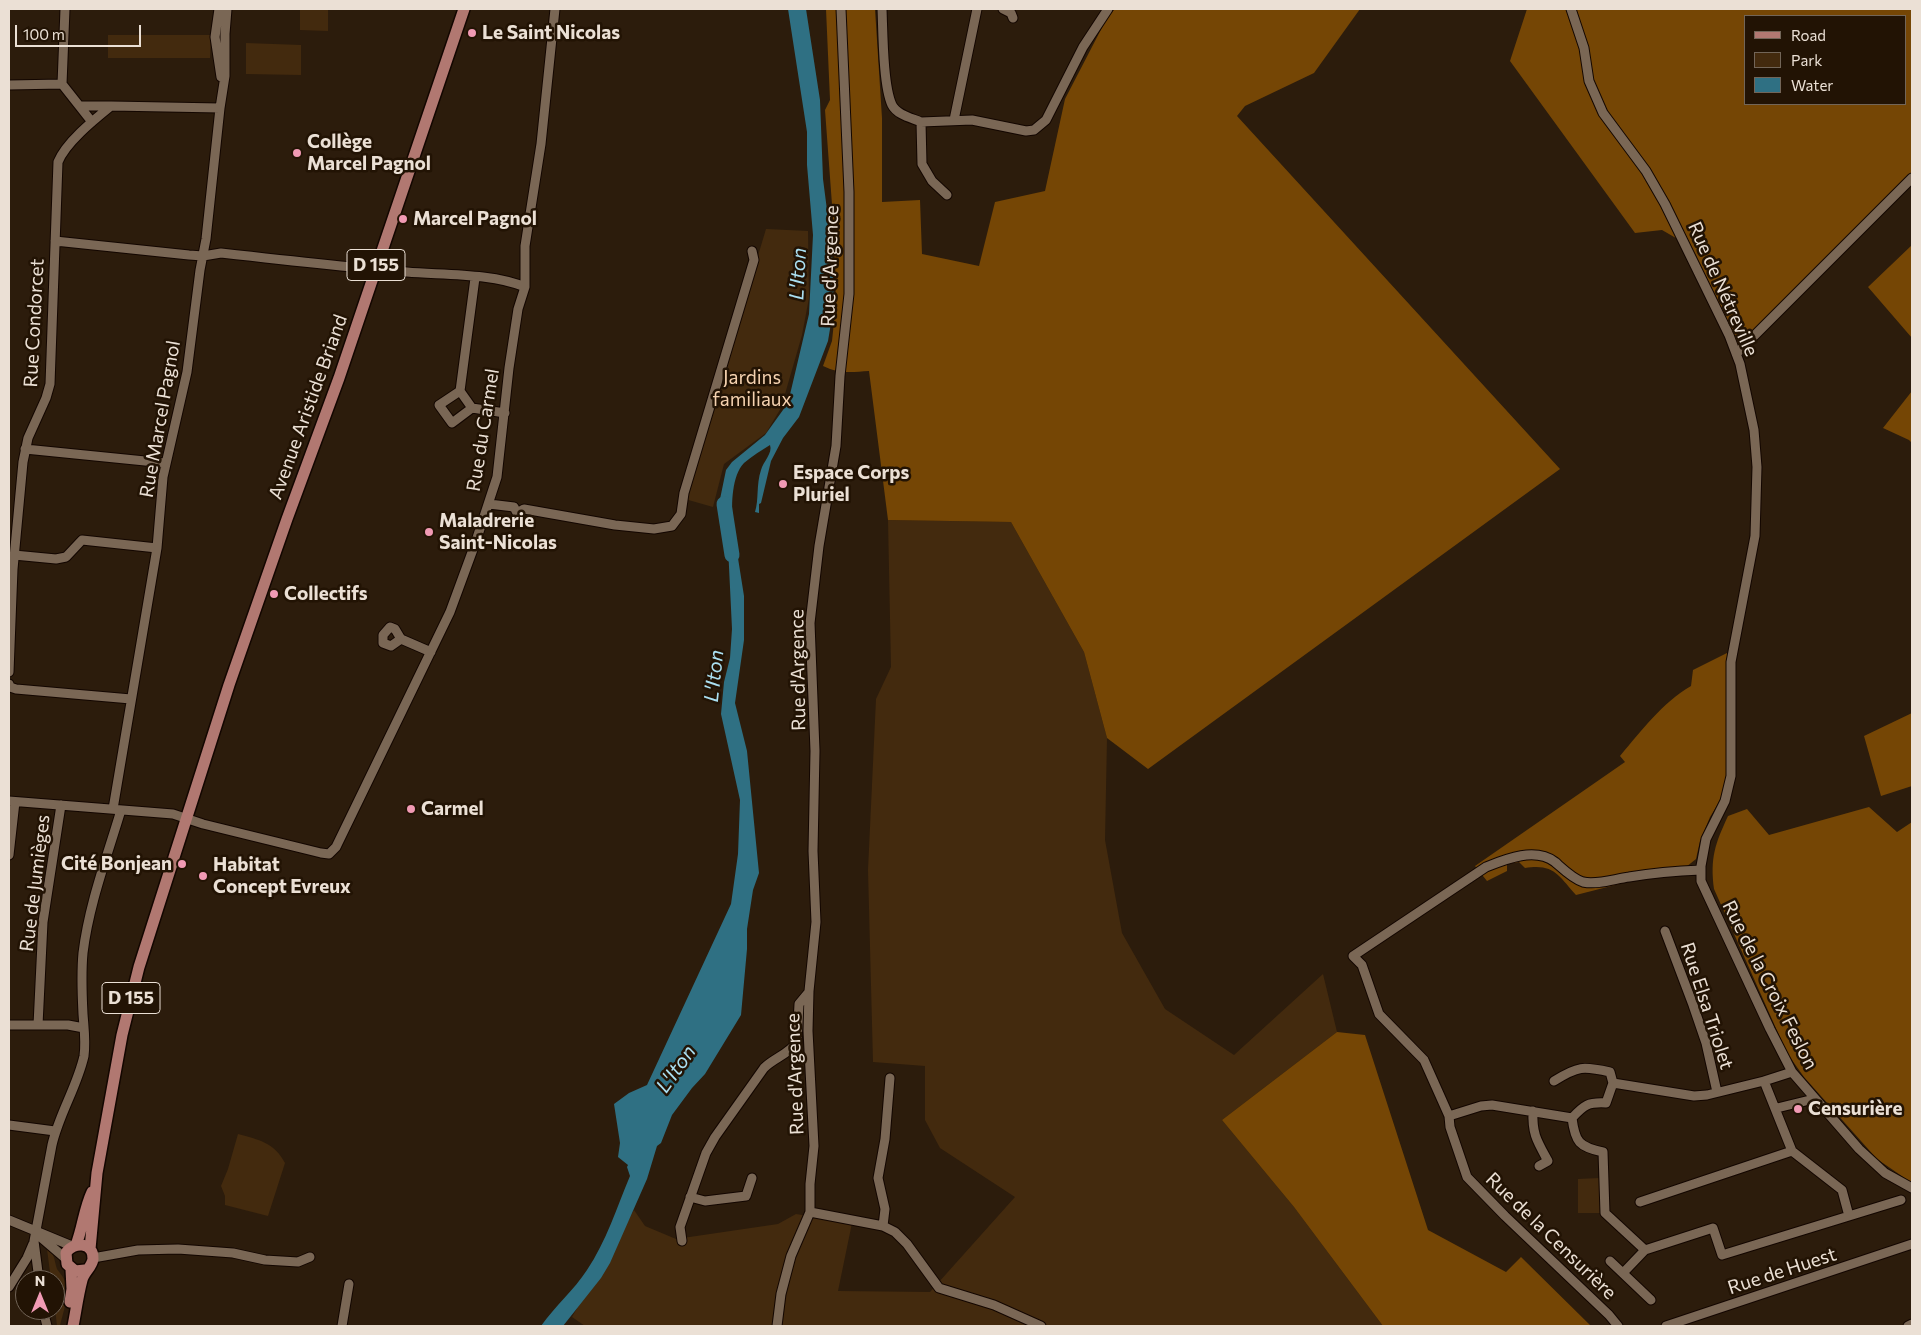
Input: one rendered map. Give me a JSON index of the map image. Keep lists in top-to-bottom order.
{
  "streets": {
    "main road": ["D 155", "Avenue Aristide Briand"],
    "street": [
      "Rue d'Argence",
      "Rue de Nétreville",
      "Rue Condorcet",
      "Rue Marcel Pagnol",
      "Rue du Carmel",
      "Rue de Jumièges",
      "Rue de la Croix Feslon",
      "Rue Elsa Triolet",
      "Rue de la Censurière",
      "Rue de Huest"
    ]
  },
  "crossings": [
    ["D 155", "Avenue Aristide Briand"],
    ["D 155", "Rue du Carmel"],
    ["Rue de Nétreville", "Rue de la Croix Feslon"],
    ["Rue de Nétreville", "Rue de la Censurière"],
    ["Avenue Aristide Briand", "Rue du Carmel"],
    ["Rue de la Croix Feslon", "Rue de la Censurière"]
  ],
  "water": ["L'Iton"],
  "parks": ["Jardins familiaux"],
  "places": [
    "Le Saint Nicolas",
    "Collège Marcel Pagnol",
    "Marcel Pagnol",
    "Espace Corps Pluriel",
    "Maladrerie Saint-Nicolas",
    "Collectifs",
    "Carmel",
    "Cité Bonjean",
    "Habitat Concept Evreux",
    "Censurière"
  ],
  "legend": ["Road", "Park", "Water"],
  "scale_bar": "100 m",
  "north": "top"
}
